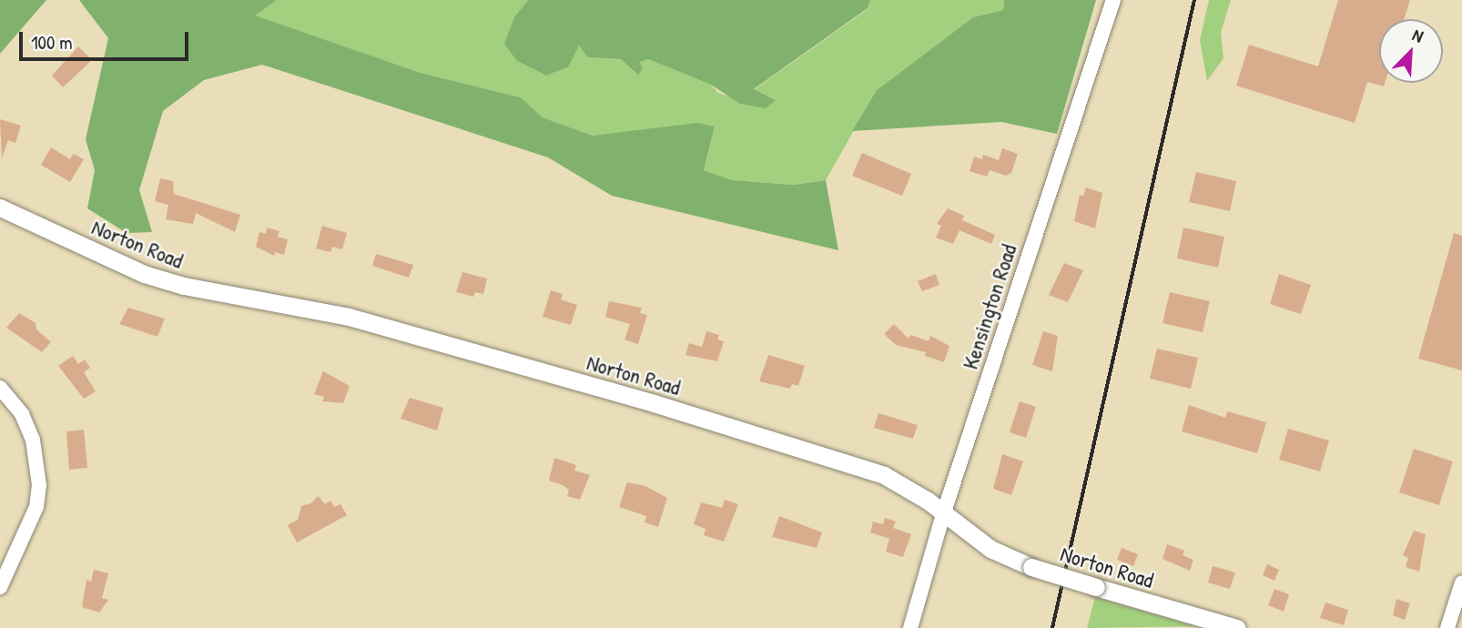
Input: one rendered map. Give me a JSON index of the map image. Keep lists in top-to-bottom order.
{
  "streets": {
    "main road": ["Norton Road"],
    "street": ["Kensington Road"]
  },
  "crossings": [
    ["Norton Road", "Kensington Road"]
  ],
  "scale_bar": "100 m",
  "north": "top right"
}
